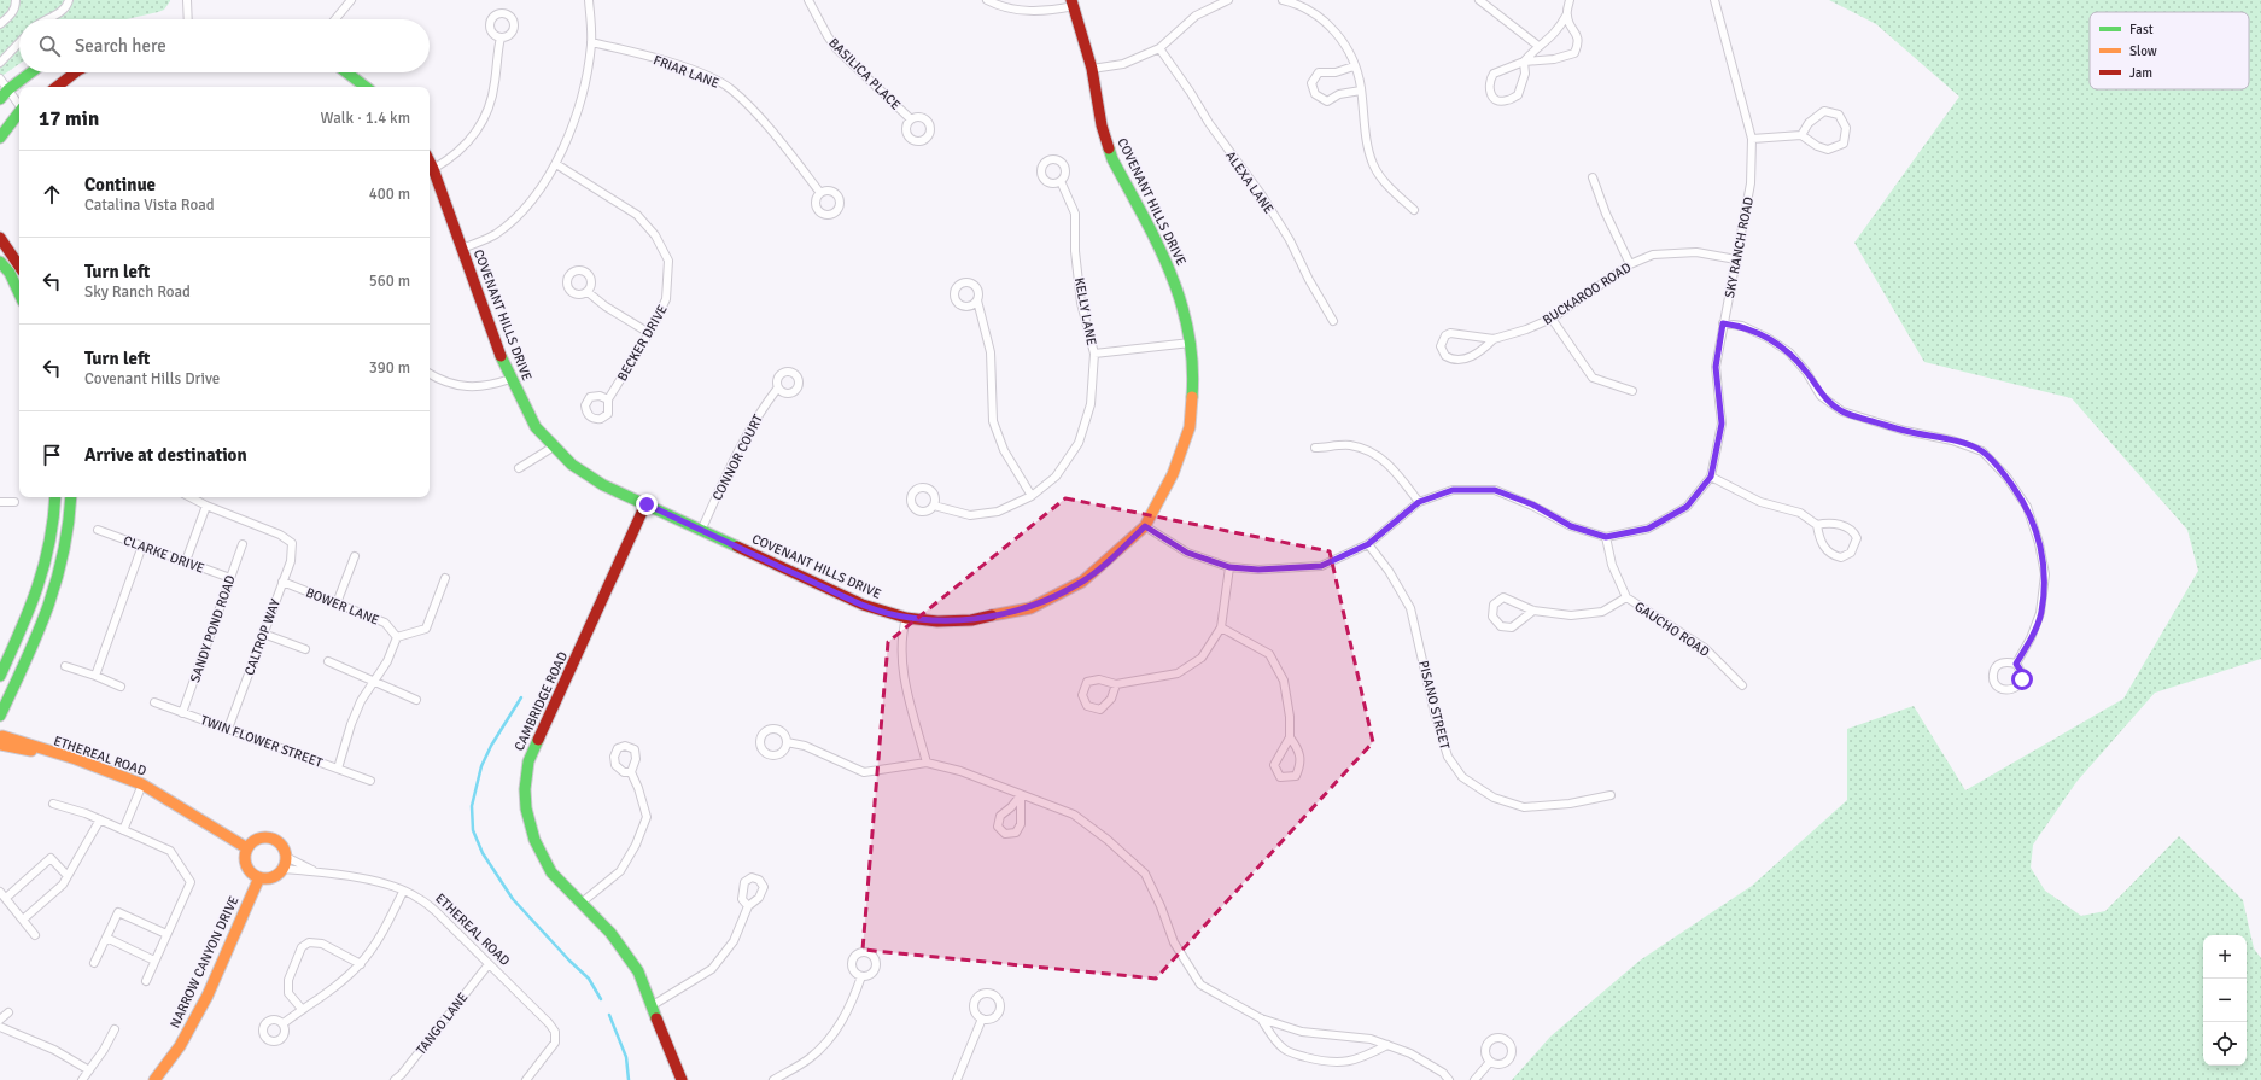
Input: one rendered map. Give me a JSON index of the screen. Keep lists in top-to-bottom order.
{
  "streets": {
    "street": [
      "FRIAR LANE",
      "BASILICA PLACE",
      "ALEXA LANE",
      "COVENANT HILLS DRIVE",
      "SKY RANCH ROAD",
      "BUCKAROO ROAD",
      "KELLY LANE",
      "BECKER DRIVE",
      "CONNOR COURT",
      "CLARKE DRIVE",
      "BOWER LANE",
      "SANDY POND ROAD",
      "GAUCHO ROAD",
      "CALTROP WAY",
      "CAMBRIDGE ROAD",
      "PISANO STREET",
      "TWIN FLOWER STREET",
      "ETHEREAL ROAD",
      "NARROW CANYON DRIVE",
      "TANGO LANE"
    ]
  },
  "crossings": [
    ["COVENANT HILLS DRIVE", "SKY RANCH ROAD"],
    ["COVENANT HILLS DRIVE", "CONNOR COURT"],
    ["COVENANT HILLS DRIVE", "CAMBRIDGE ROAD"],
    ["SKY RANCH ROAD", "BUCKAROO ROAD"],
    ["SKY RANCH ROAD", "GAUCHO ROAD"],
    ["SKY RANCH ROAD", "PISANO STREET"],
    ["CLARKE DRIVE", "SANDY POND ROAD"],
    ["BOWER LANE", "CALTROP WAY"],
    ["SANDY POND ROAD", "TWIN FLOWER STREET"],
    ["CALTROP WAY", "TWIN FLOWER STREET"],
    ["ETHEREAL ROAD", "NARROW CANYON DRIVE"],
    ["ETHEREAL ROAD", "TANGO LANE"]
  ],
  "legend": ["Fast", "Slow", "Jam"],
  "page": {
    "search": "Search here",
    "heading": ["17 min", "Walk · 1.4 km"],
    "list": [
      ["Continue", "Catalina Vista Road", "400 m"],
      ["Turn left", "Sky Ranch Road", "560 m"],
      ["Turn left", "Covenant Hills Drive", "390 m"],
      "Arrive at destination"
    ],
    "map_buttons": ["+", "−"]
  }
}
